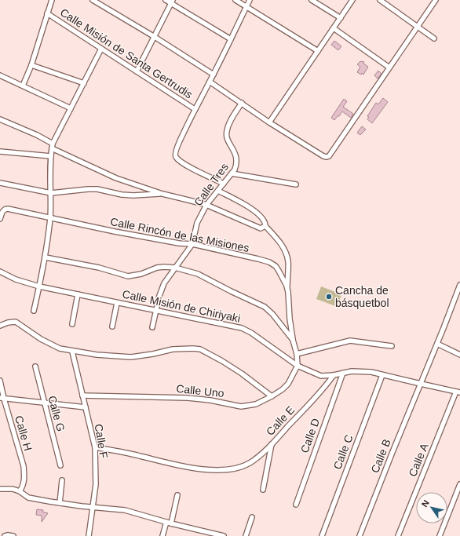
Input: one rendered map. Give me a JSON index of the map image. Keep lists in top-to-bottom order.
{
  "streets": {
    "street": [
      "Calle Misión de Santa Gertrudis",
      "Calle Tres",
      "Calle Rincón de las Misiones",
      "Calle Misión de Chiriyaki",
      "Calle Uno",
      "Calle G",
      "Calle E",
      "Calle H",
      "Calle D",
      "Calle F",
      "Calle C",
      "Calle B",
      "Calle A"
    ]
  },
  "crossings": [
    ["Calle Tres", "Calle Rincón de las Misiones"],
    ["Calle Tres", "Calle Misión de Chiriyaki"],
    ["Calle Rincón de las Misiones", "Calle Misión de Chiriyaki"],
    ["Calle Rincón de las Misiones", "Calle Uno"],
    ["Calle Misión de Chiriyaki", "Calle Uno"],
    ["Calle Misión de Chiriyaki", "Calle E"],
    ["Calle Misión de Chiriyaki", "Calle D"],
    ["Calle Misión de Chiriyaki", "Calle C"],
    ["Calle Misión de Chiriyaki", "Calle B"],
    ["Calle Misión de Chiriyaki", "Calle A"],
    ["Calle Uno", "Calle F"]
  ],
  "places": ["Cancha de básquetbol"],
  "north": "top left"
}
